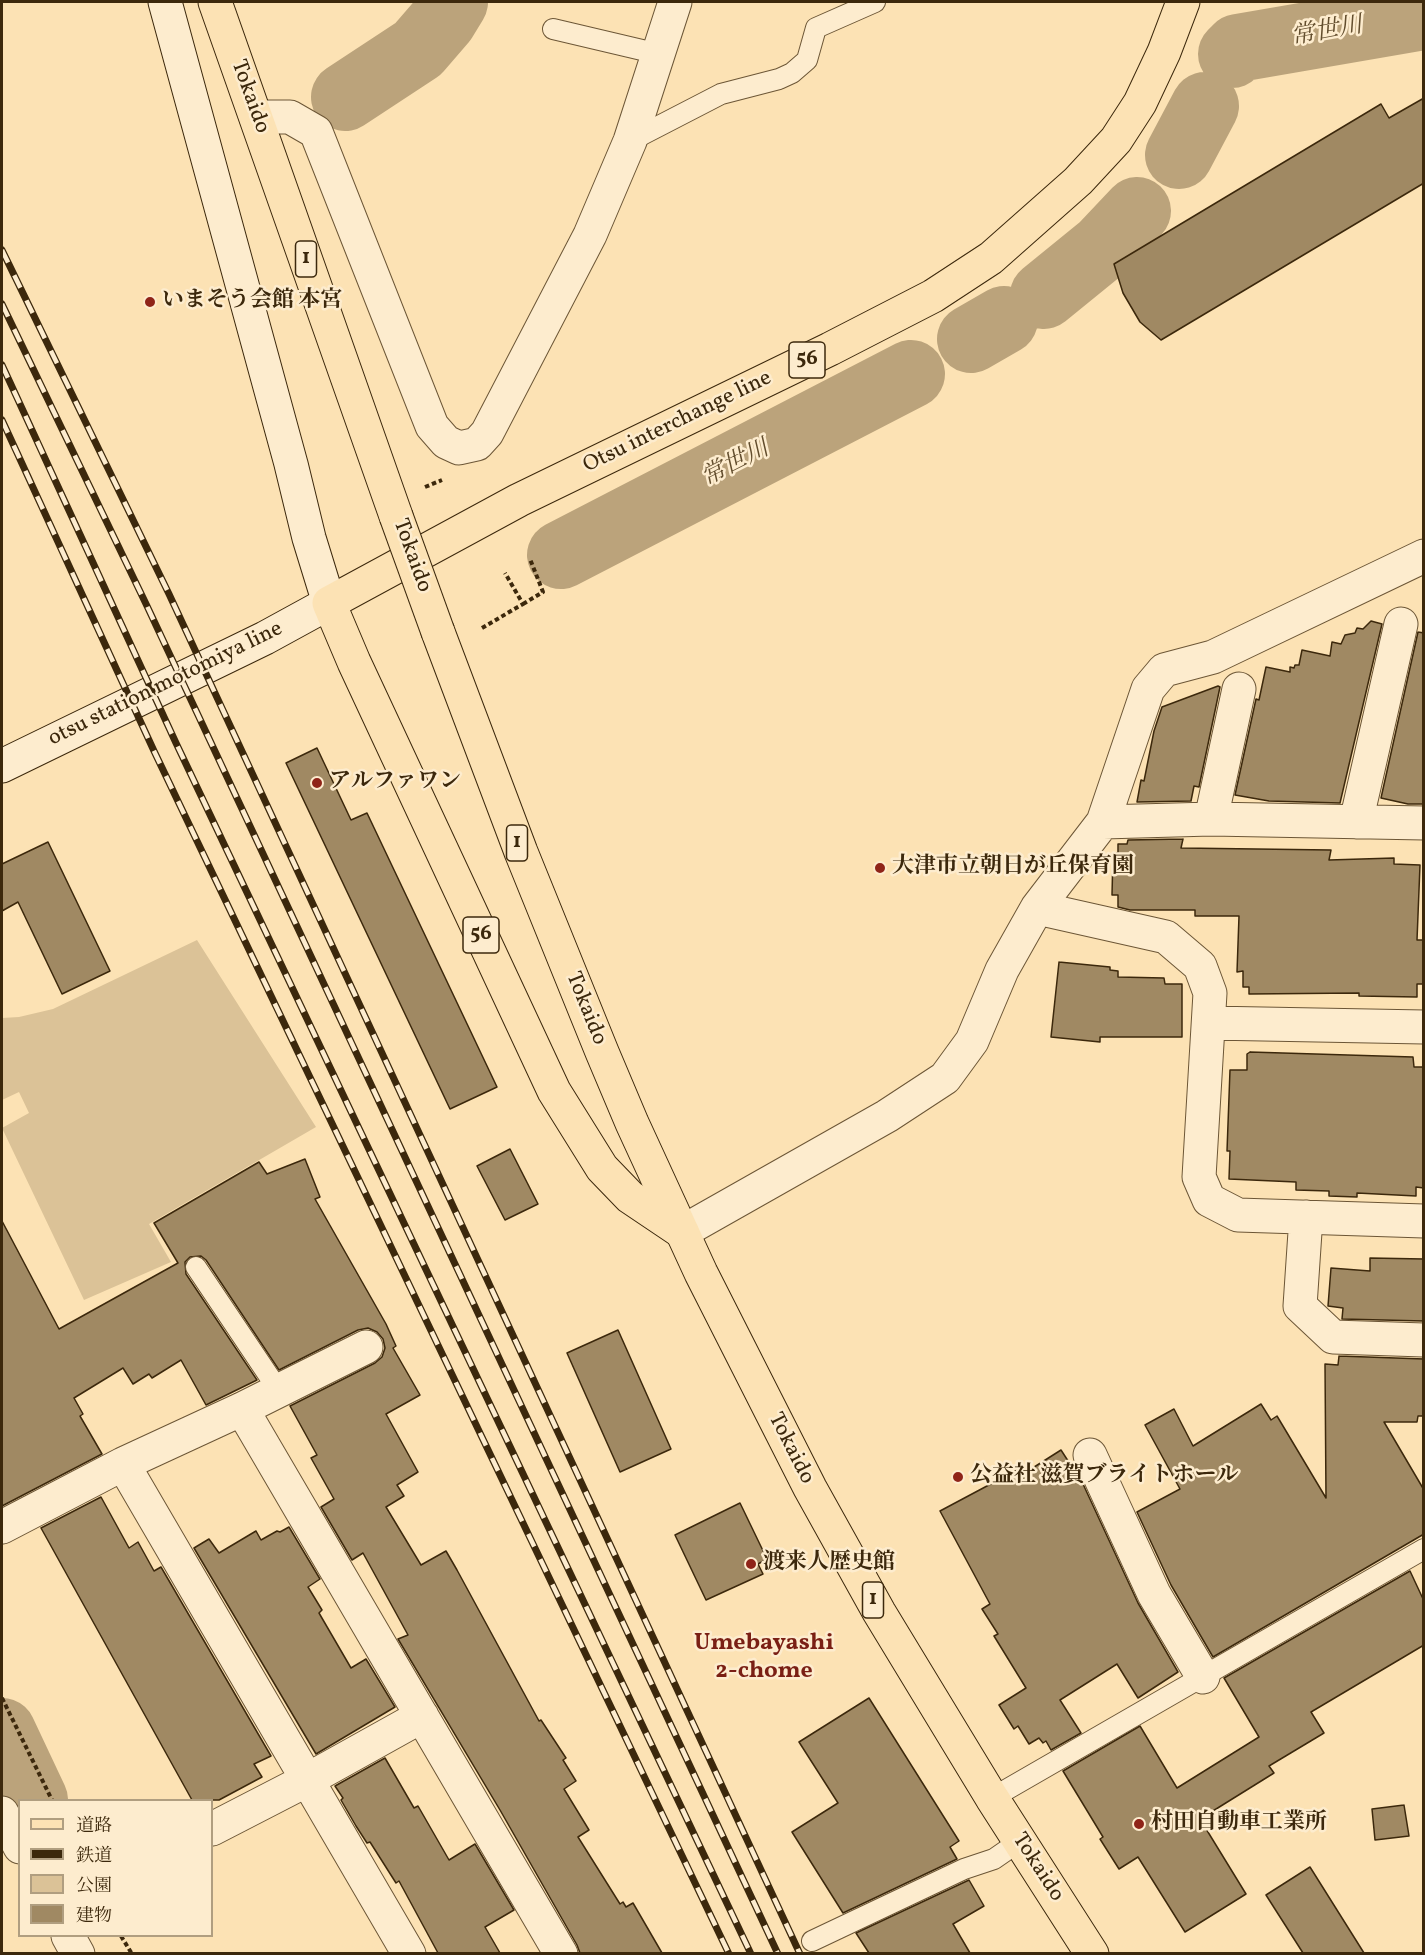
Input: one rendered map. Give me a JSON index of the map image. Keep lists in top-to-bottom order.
{
  "streets": {
    "main road": [
      "Tokaido",
      "1",
      "56",
      "Otsu interchange line"
    ],
    "street": ["otsu station motomiya line"]
  },
  "crossings": [
    ["Tokaido", "56"],
    ["56", "Otsu interchange line"],
    ["56", "otsu station motomiya line"],
    ["Otsu interchange line", "otsu station motomiya line"]
  ],
  "districts": ["Umebayashi 2-chome"],
  "water": ["常世川"],
  "places": [
    "いまそう会館 本宮",
    "アルファワン",
    "大津市立朝日が丘保育園",
    "公益社 滋賀ブライトホール",
    "渡来人歴史館",
    "村田自動車工業所"
  ],
  "legend": [
    "道路",
    "鉄道",
    "公園",
    "建物"
  ]
}
